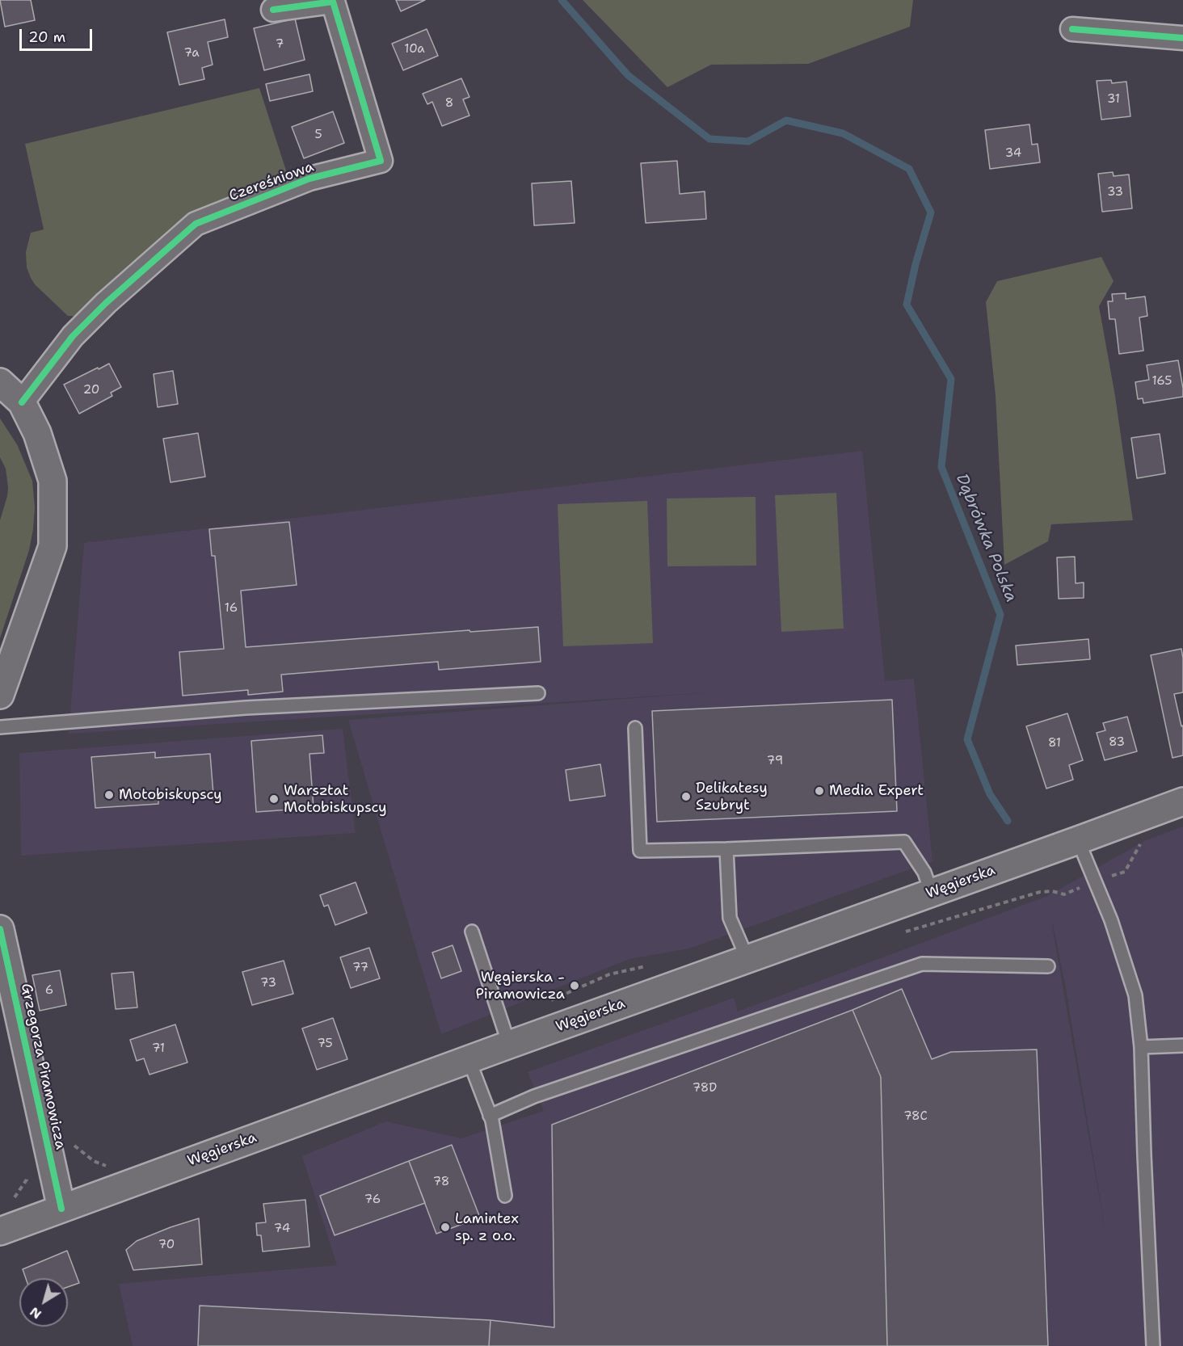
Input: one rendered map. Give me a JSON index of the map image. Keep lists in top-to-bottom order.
{
  "streets": {
    "main road": ["Węgierska", "Grzegorza Piramowicza"],
    "street": ["Czereśniowa"]
  },
  "crossings": [
    ["Węgierska", "Grzegorza Piramowicza"]
  ],
  "water": ["Dąbrówka Polska"],
  "places": [
    "Media Expert",
    "Motobiskupscy",
    "Delikatesy Szubryt",
    "Warsztat Motobiskupscy",
    "Węgierska - Piramowicza",
    "Lamintex sp. z o.o."
  ],
  "house_numbers": [
    "7",
    "10a",
    "7a",
    "31",
    "8",
    "5",
    "34",
    "33",
    "165",
    "20",
    "16",
    "83",
    "81",
    "79",
    "77",
    "73",
    "6",
    "75",
    "71",
    "78D",
    "78C",
    "78",
    "76",
    "74",
    "70"
  ],
  "scale_bar": "20 m",
  "north": "bottom left"
}
